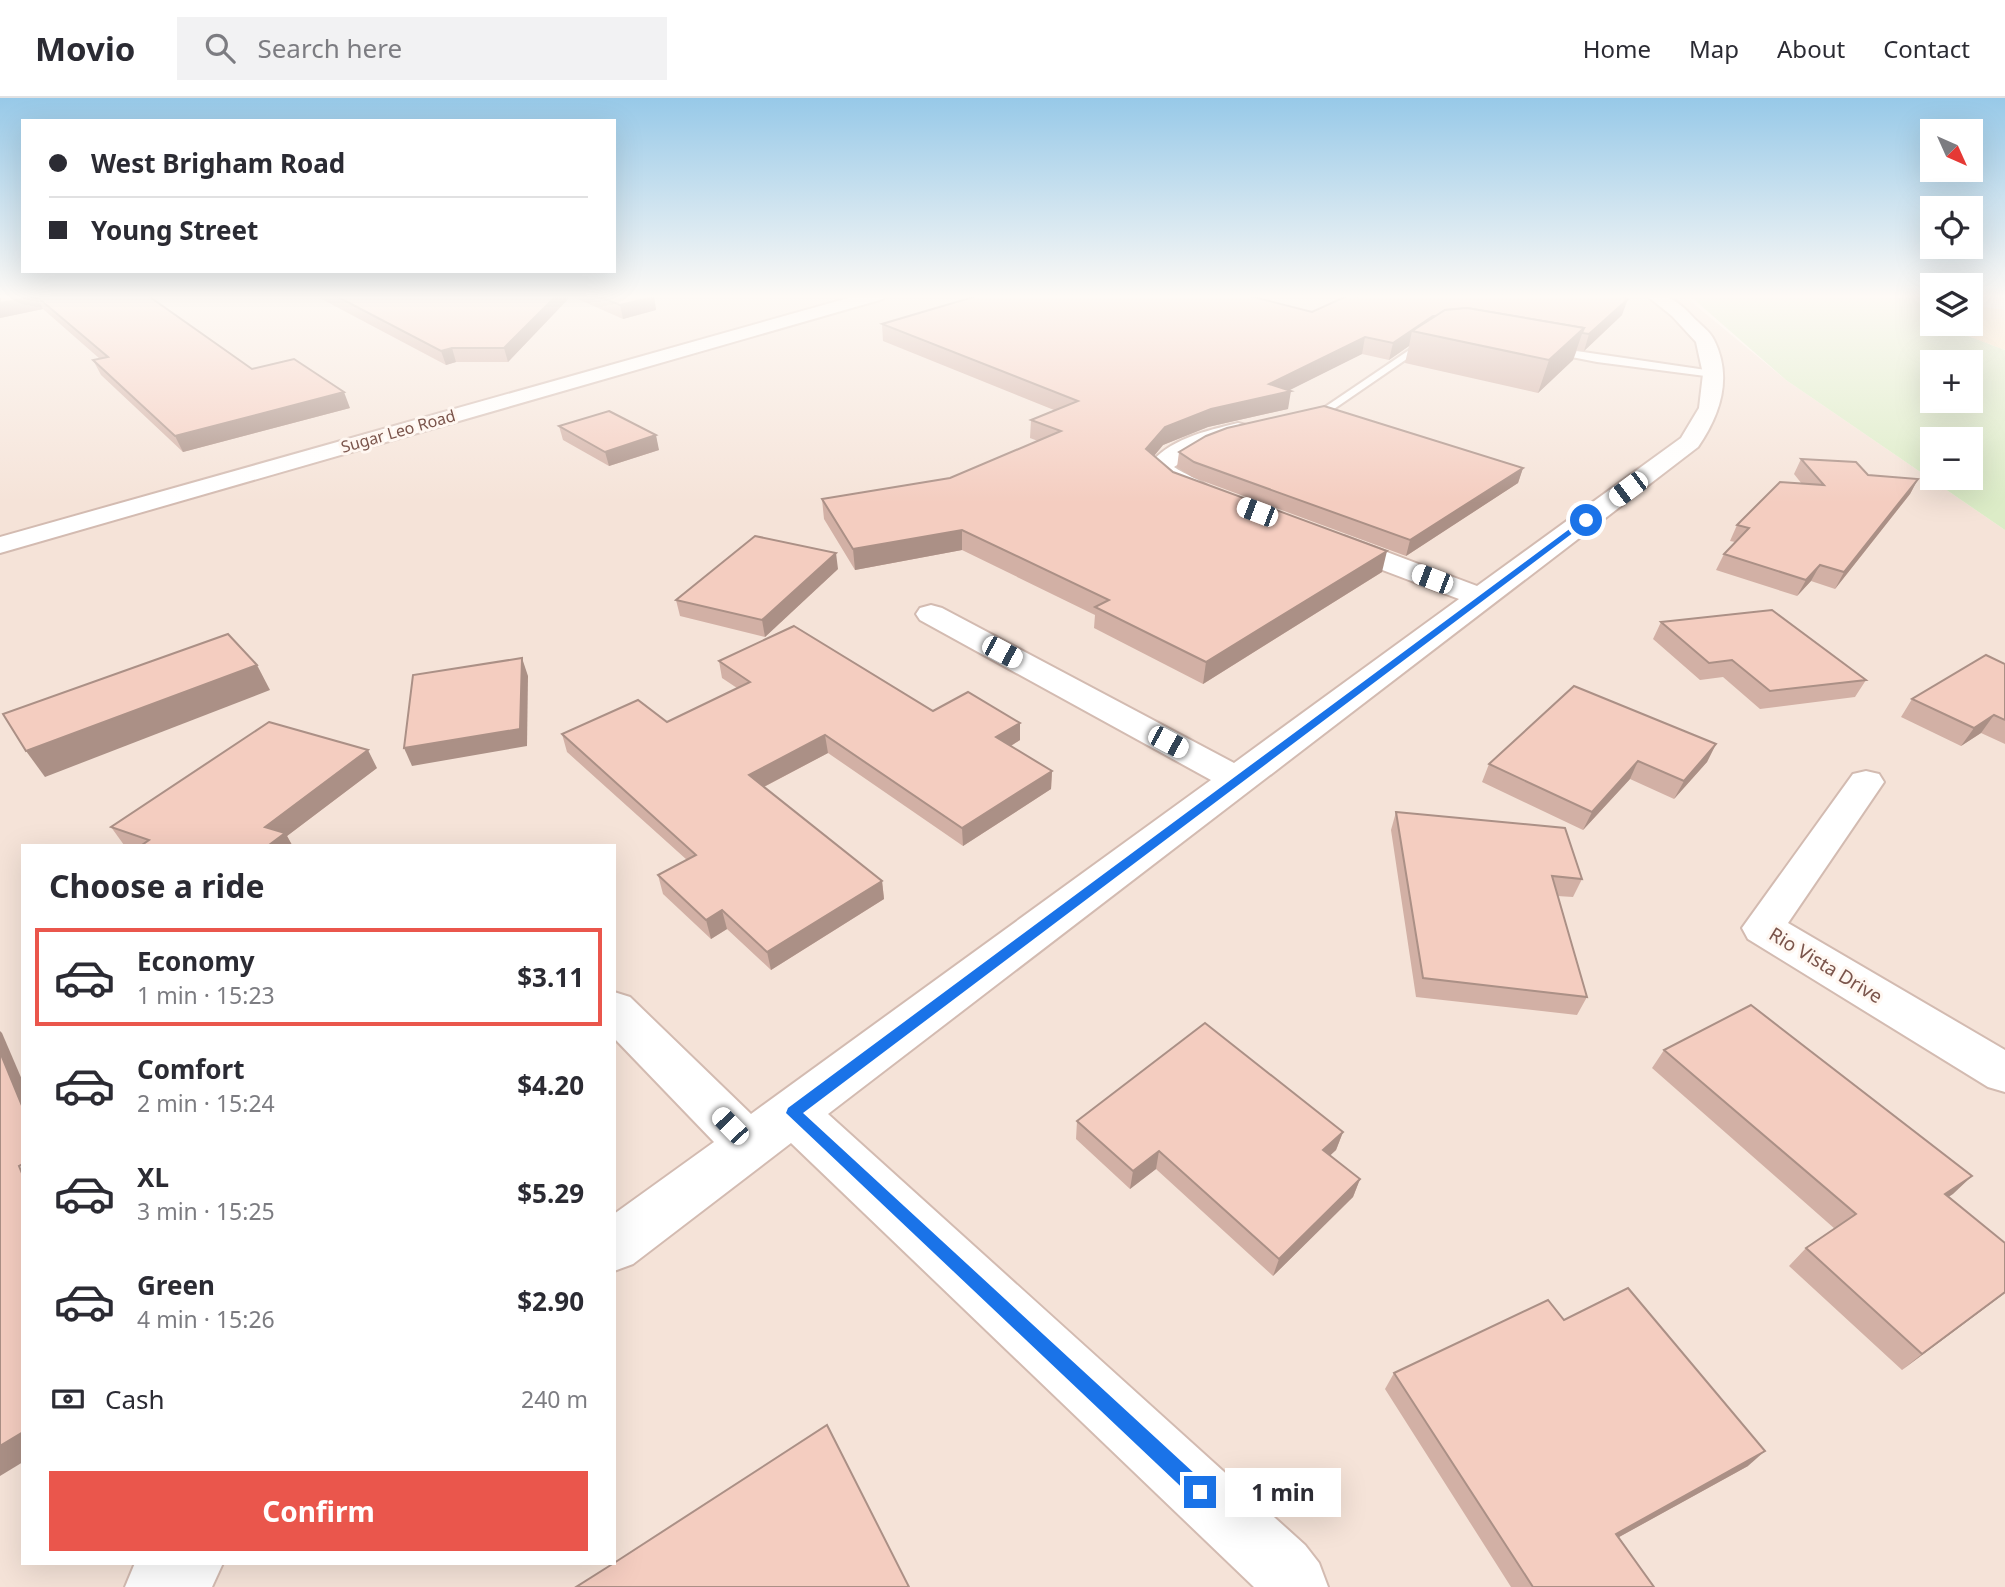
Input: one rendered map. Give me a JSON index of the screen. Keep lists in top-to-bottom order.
{
  "streets": {
    "street": ["Sugar Leo Road", "Rio Vista Drive"]
  },
  "north": "bottom right",
  "page": {
    "header": "Movio",
    "search": "Search here",
    "nav": [
      "Home",
      "Map",
      "About",
      "Contact"
    ],
    "map_buttons": ["+", "−"],
    "banner": ["West Brigham Road", "Young Street"],
    "heading": "Choose a ride",
    "list": [
      {
        "name": "Economy",
        "note": "1 min · 15:23",
        "value": "$3.11"
      },
      {
        "name": "Comfort",
        "note": "2 min · 15:24",
        "value": "$4.20"
      },
      {
        "name": "XL",
        "note": "3 min · 15:25",
        "value": "$5.29"
      },
      {
        "name": "Green",
        "note": "4 min · 15:26",
        "value": "$2.90"
      }
    ],
    "pay": ["Cash", "240 m"],
    "buttons": "Confirm",
    "bubble": "1 min"
  }
}
